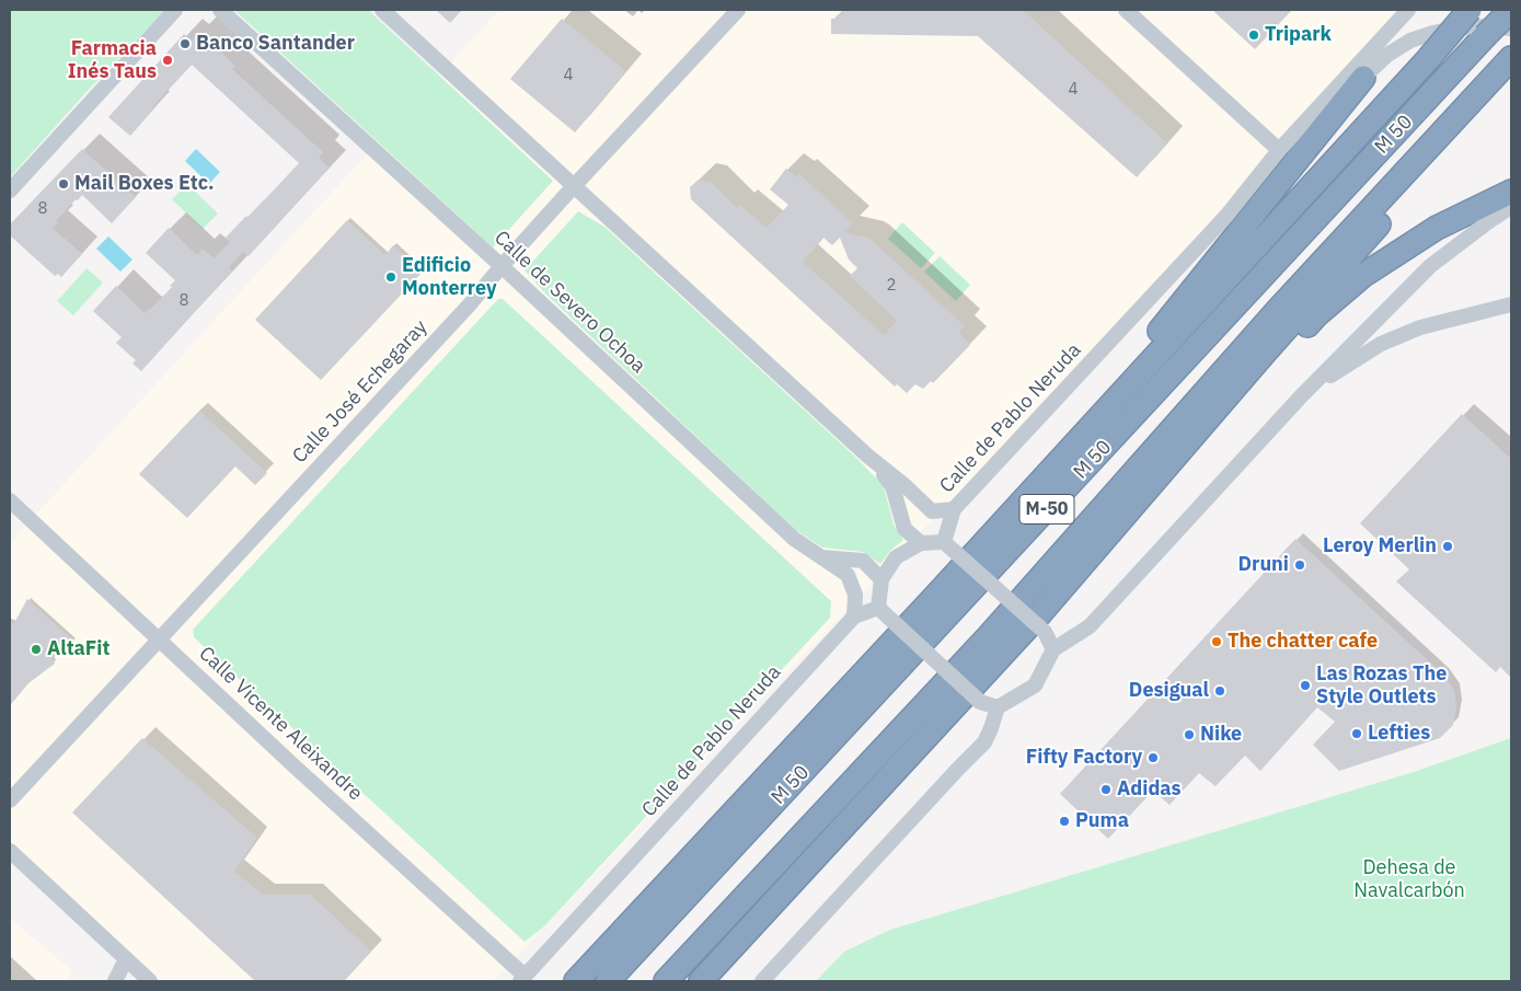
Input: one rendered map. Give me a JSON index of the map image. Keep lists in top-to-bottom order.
{
  "streets": {
    "highway": ["M 50", "M-50"],
    "street": [
      "Calle de Severo Ochoa",
      "Calle José Echegaray",
      "Calle de Pablo Neruda",
      "Calle Vicente Aleixandre"
    ]
  },
  "crossings": [
    ["Calle de Severo Ochoa", "Calle José Echegaray"],
    ["Calle de Severo Ochoa", "Calle de Pablo Neruda"],
    ["Calle José Echegaray", "Calle Vicente Aleixandre"],
    ["Calle de Pablo Neruda", "Calle Vicente Aleixandre"]
  ],
  "parks": ["Dehesa de Navalcarbón"],
  "places": [
    "Tripark",
    "Banco Santander",
    "Farmacia Inés Taus",
    "Mail Boxes Etc.",
    "Edificio Monterrey",
    "Leroy Merlin",
    "Druni",
    "The chatter cafe",
    "AltaFit",
    "Las Rozas The Style Outlets",
    "Desigual",
    "Lefties",
    "Nike",
    "Fifty Factory",
    "Adidas",
    "Puma"
  ],
  "house_numbers": [
    "4",
    "4",
    "8",
    "2",
    "8"
  ]
}
